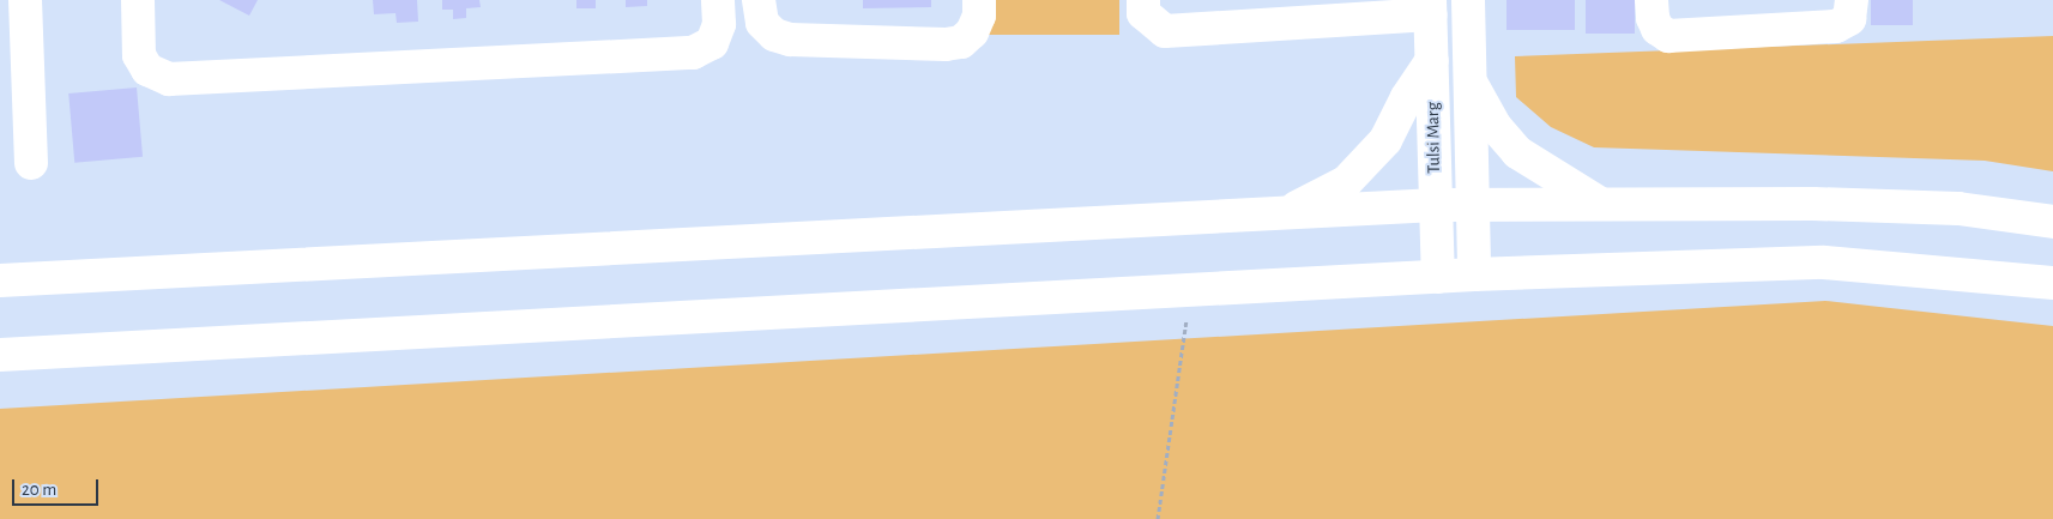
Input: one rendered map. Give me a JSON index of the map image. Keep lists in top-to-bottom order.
{
  "streets": {
    "street": ["Tulsi Marg"]
  },
  "scale_bar": "20 m"
}
